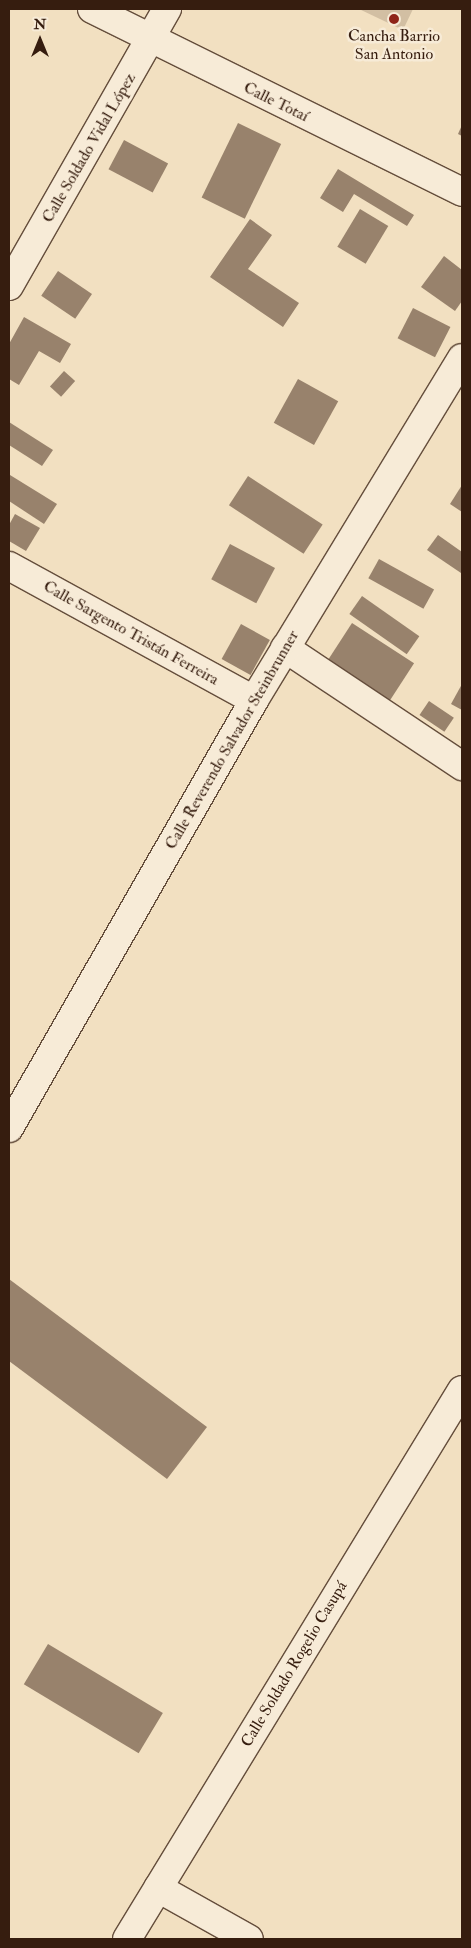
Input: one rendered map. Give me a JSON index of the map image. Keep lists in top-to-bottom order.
{
  "streets": {
    "street": [
      "Calle Totaí",
      "Calle Soldado Vidal López",
      "Calle Sargento Tristán Ferreira",
      "Calle Reverendo Salvador Steinbrunner",
      "Calle Soldado Rogelio Casupá"
    ]
  },
  "crossings": [
    ["Calle Totaí", "Calle Soldado Vidal López"],
    ["Calle Sargento Tristán Ferreira", "Calle Reverendo Salvador Steinbrunner"]
  ],
  "places": ["Cancha Barrio San Antonio"],
  "north": "top"
}
